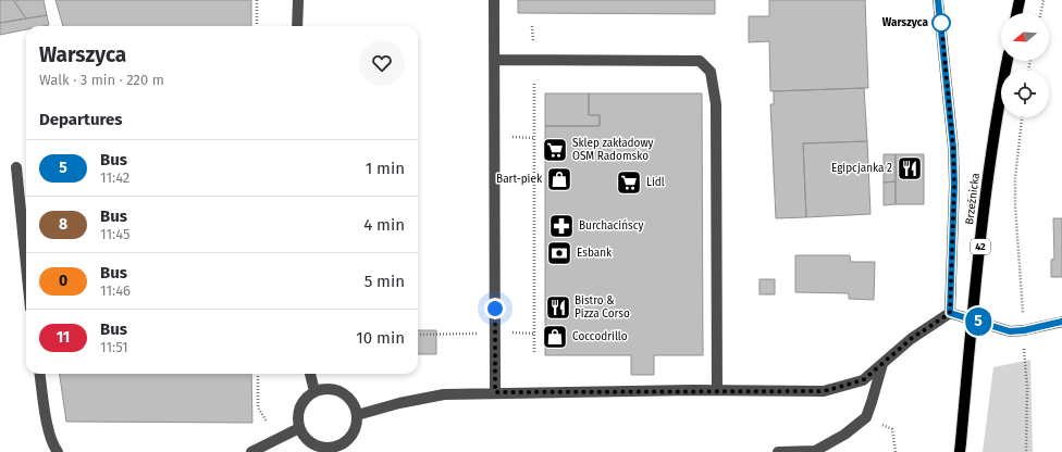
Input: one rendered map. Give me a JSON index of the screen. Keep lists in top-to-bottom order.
{
  "streets": {
    "main road": ["Brzeźnicka", "42"]
  },
  "places": {
    "other": ["Warszyca"],
    "supermarket": ["Sklep zakładowy OSM Radomsko", "Lidl"],
    "restaurant": ["Egipcjanka 2", "Bistro & Pizza Corso"],
    "shop": ["Bart-piek", "Coccodrillo"],
    "pharmacy": ["Burchacińscy"],
    "bank": ["Esbank"]
  },
  "lines": ["bus line 5"],
  "north": "left",
  "page": {
    "on_map": "5",
    "heading": [
      ["Warszyca", "Walk · 3 min · 220 m"],
      "Departures"
    ],
    "list": [
      {
        "mark": "5",
        "name": "Bus",
        "note": "11:42",
        "value": "1 min"
      },
      {
        "mark": "8",
        "name": "Bus",
        "note": "11:45",
        "value": "4 min"
      },
      {
        "mark": "0",
        "name": "Bus",
        "note": "11:46",
        "value": "5 min"
      },
      {
        "mark": "11",
        "name": "Bus",
        "note": "11:51",
        "value": "10 min"
      }
    ]
  }
}
